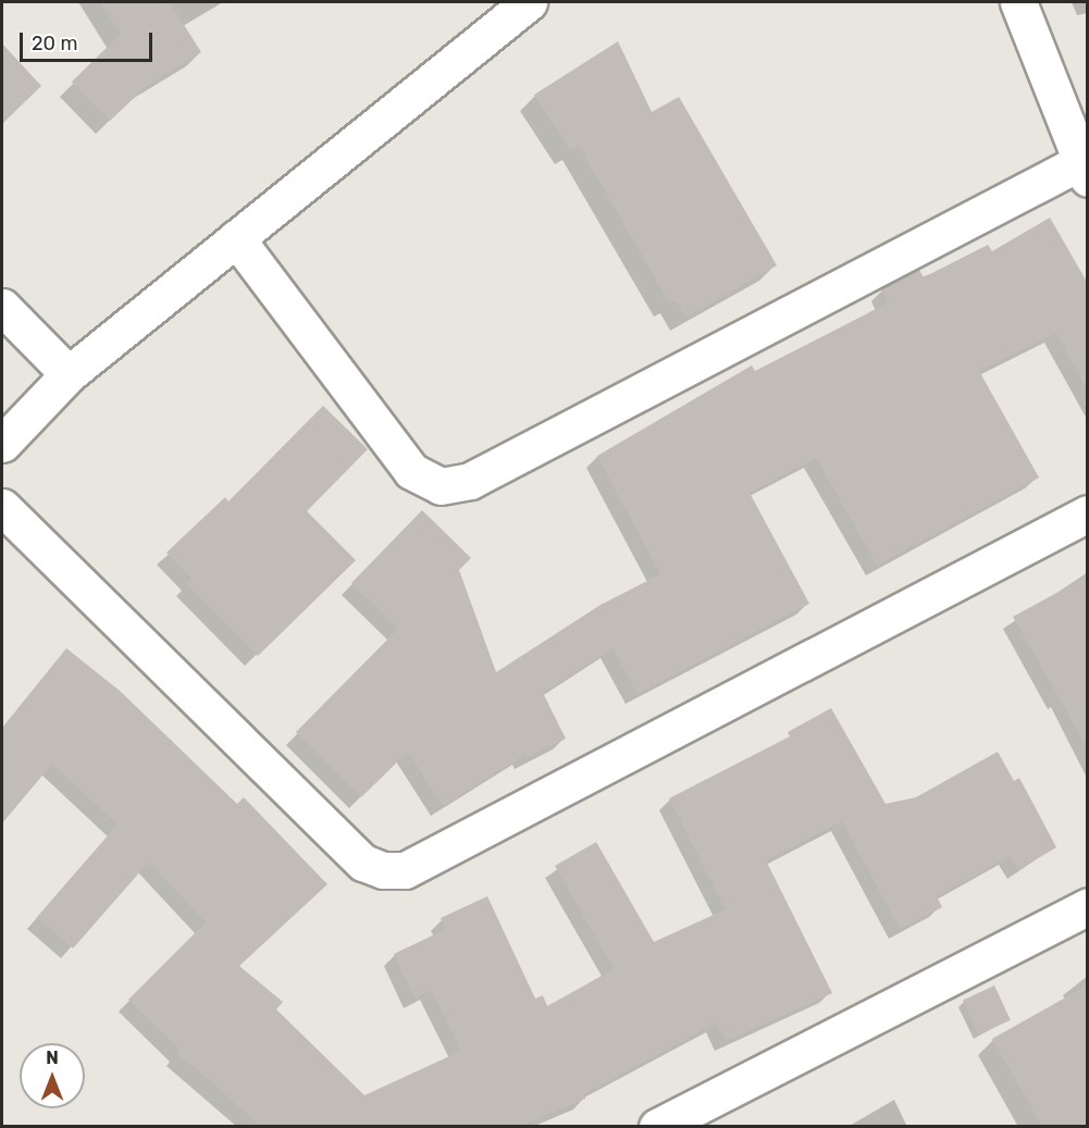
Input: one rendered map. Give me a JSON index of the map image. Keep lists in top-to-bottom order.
{
  "scale_bar": "20 m",
  "north": "top"
}
